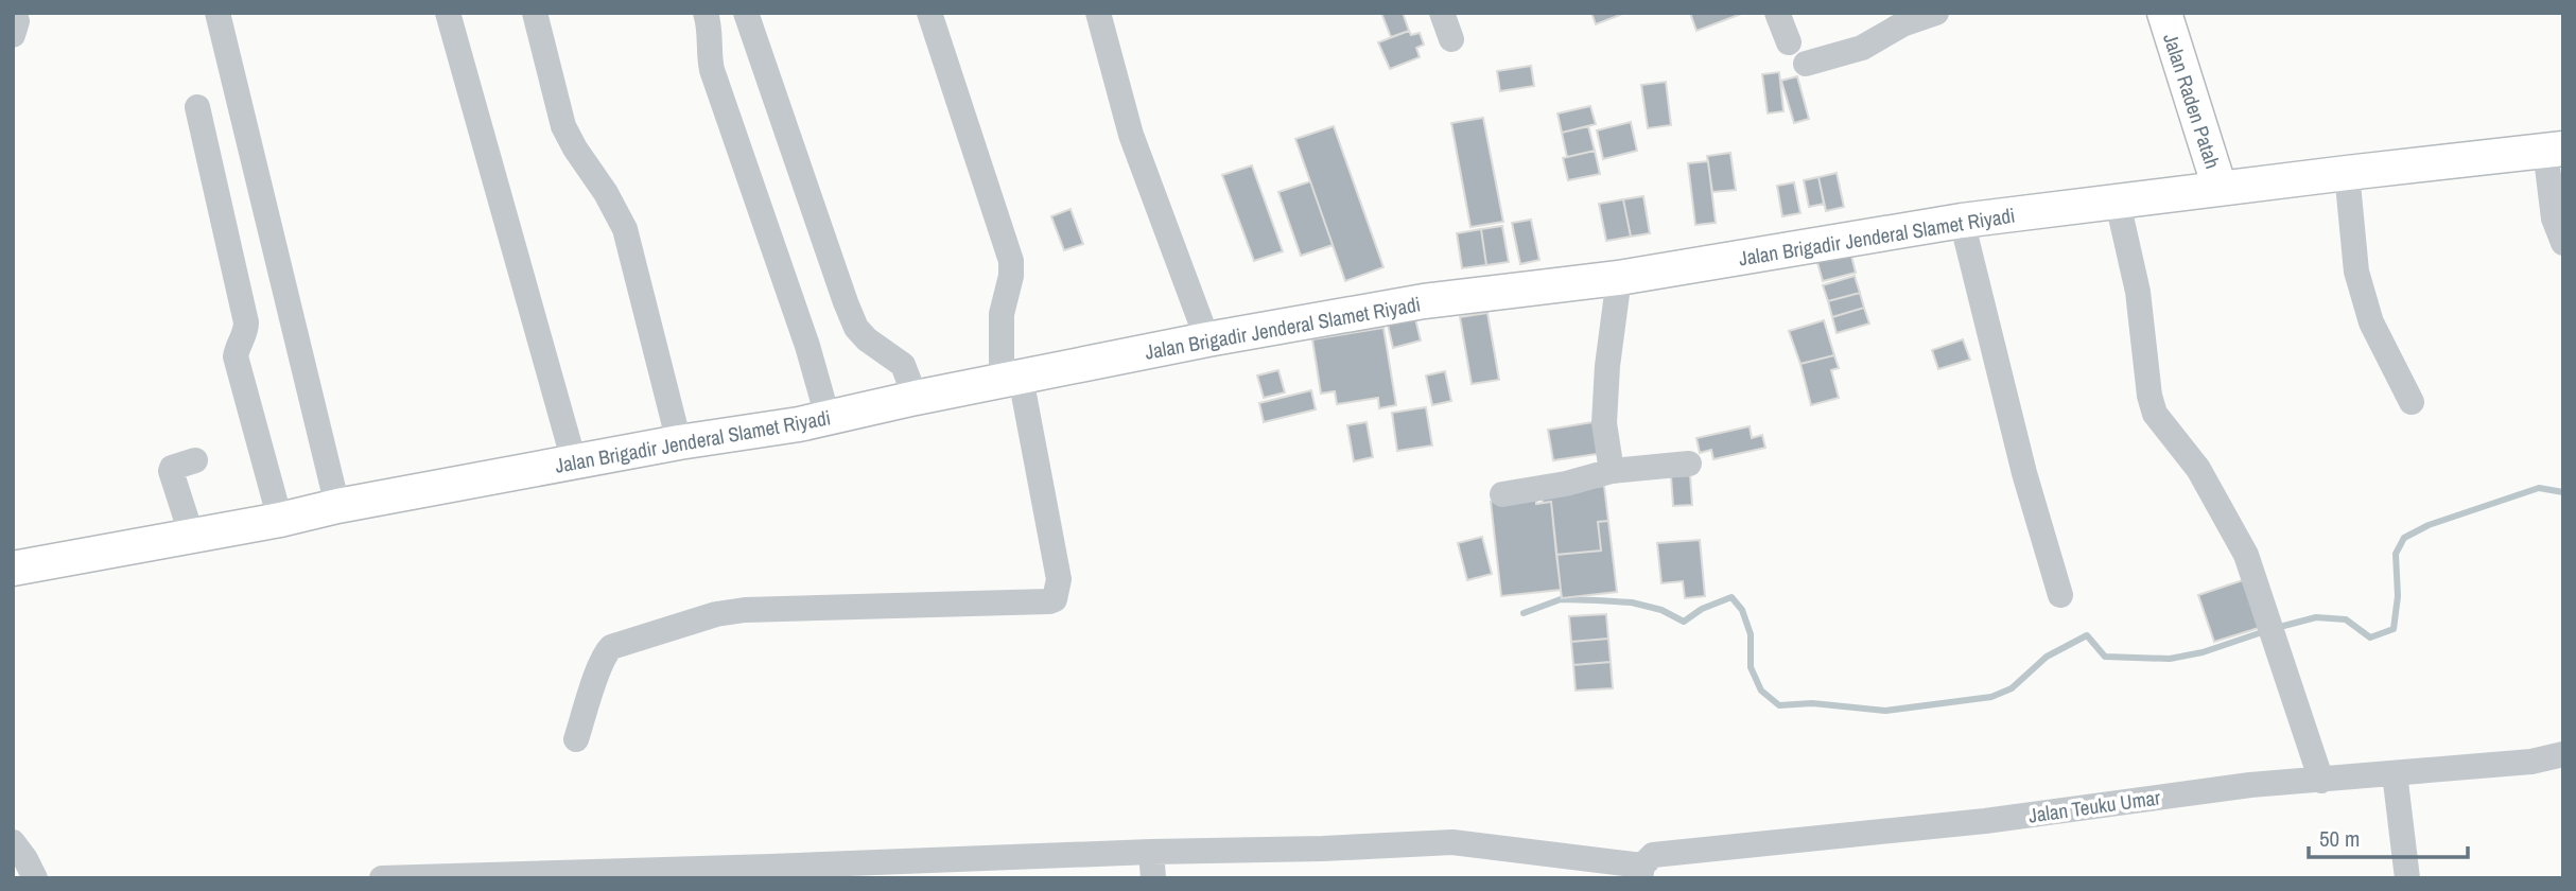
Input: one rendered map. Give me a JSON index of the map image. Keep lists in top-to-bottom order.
{
  "streets": {
    "main road": ["Jalan Raden Patah", "Jalan Brigadir Jenderal Slamet Riyadi"],
    "street": ["Jalan Teuku Umar"]
  },
  "crossings": [
    ["Jalan Raden Patah", "Jalan Brigadir Jenderal Slamet Riyadi"]
  ],
  "scale_bar": "50 m"
}
